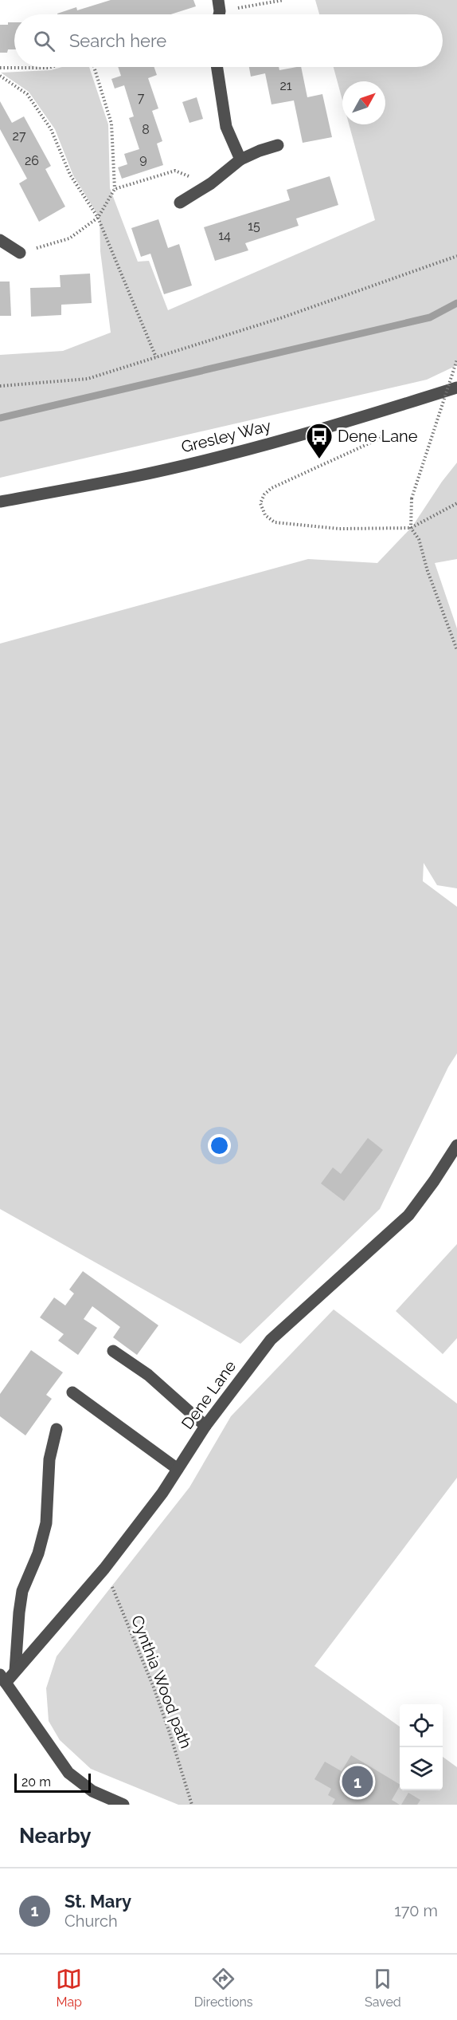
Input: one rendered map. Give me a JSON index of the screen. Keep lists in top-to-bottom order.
{
  "streets": {
    "street": ["Gresley Way", "Dene Lane"],
    "path": ["Cynthia Wood path"]
  },
  "crossings": [
    ["Dene Lane", "Cynthia Wood path"]
  ],
  "places": {
    "bus stop": ["Dene Lane"]
  },
  "house_numbers": [
    "21",
    "7",
    "8",
    "27",
    "9",
    "26",
    "15",
    "14"
  ],
  "scale_bar": "20 m",
  "north": "top right",
  "page": {
    "search": "Search here",
    "pins": "1",
    "scale": "20 m",
    "heading": "Nearby",
    "list": [
      {
        "mark": "1",
        "name": "St. Mary",
        "note": "Church",
        "value": "170 m"
      }
    ],
    "nav": ["Map", "Directions", "Saved"]
  }
}
